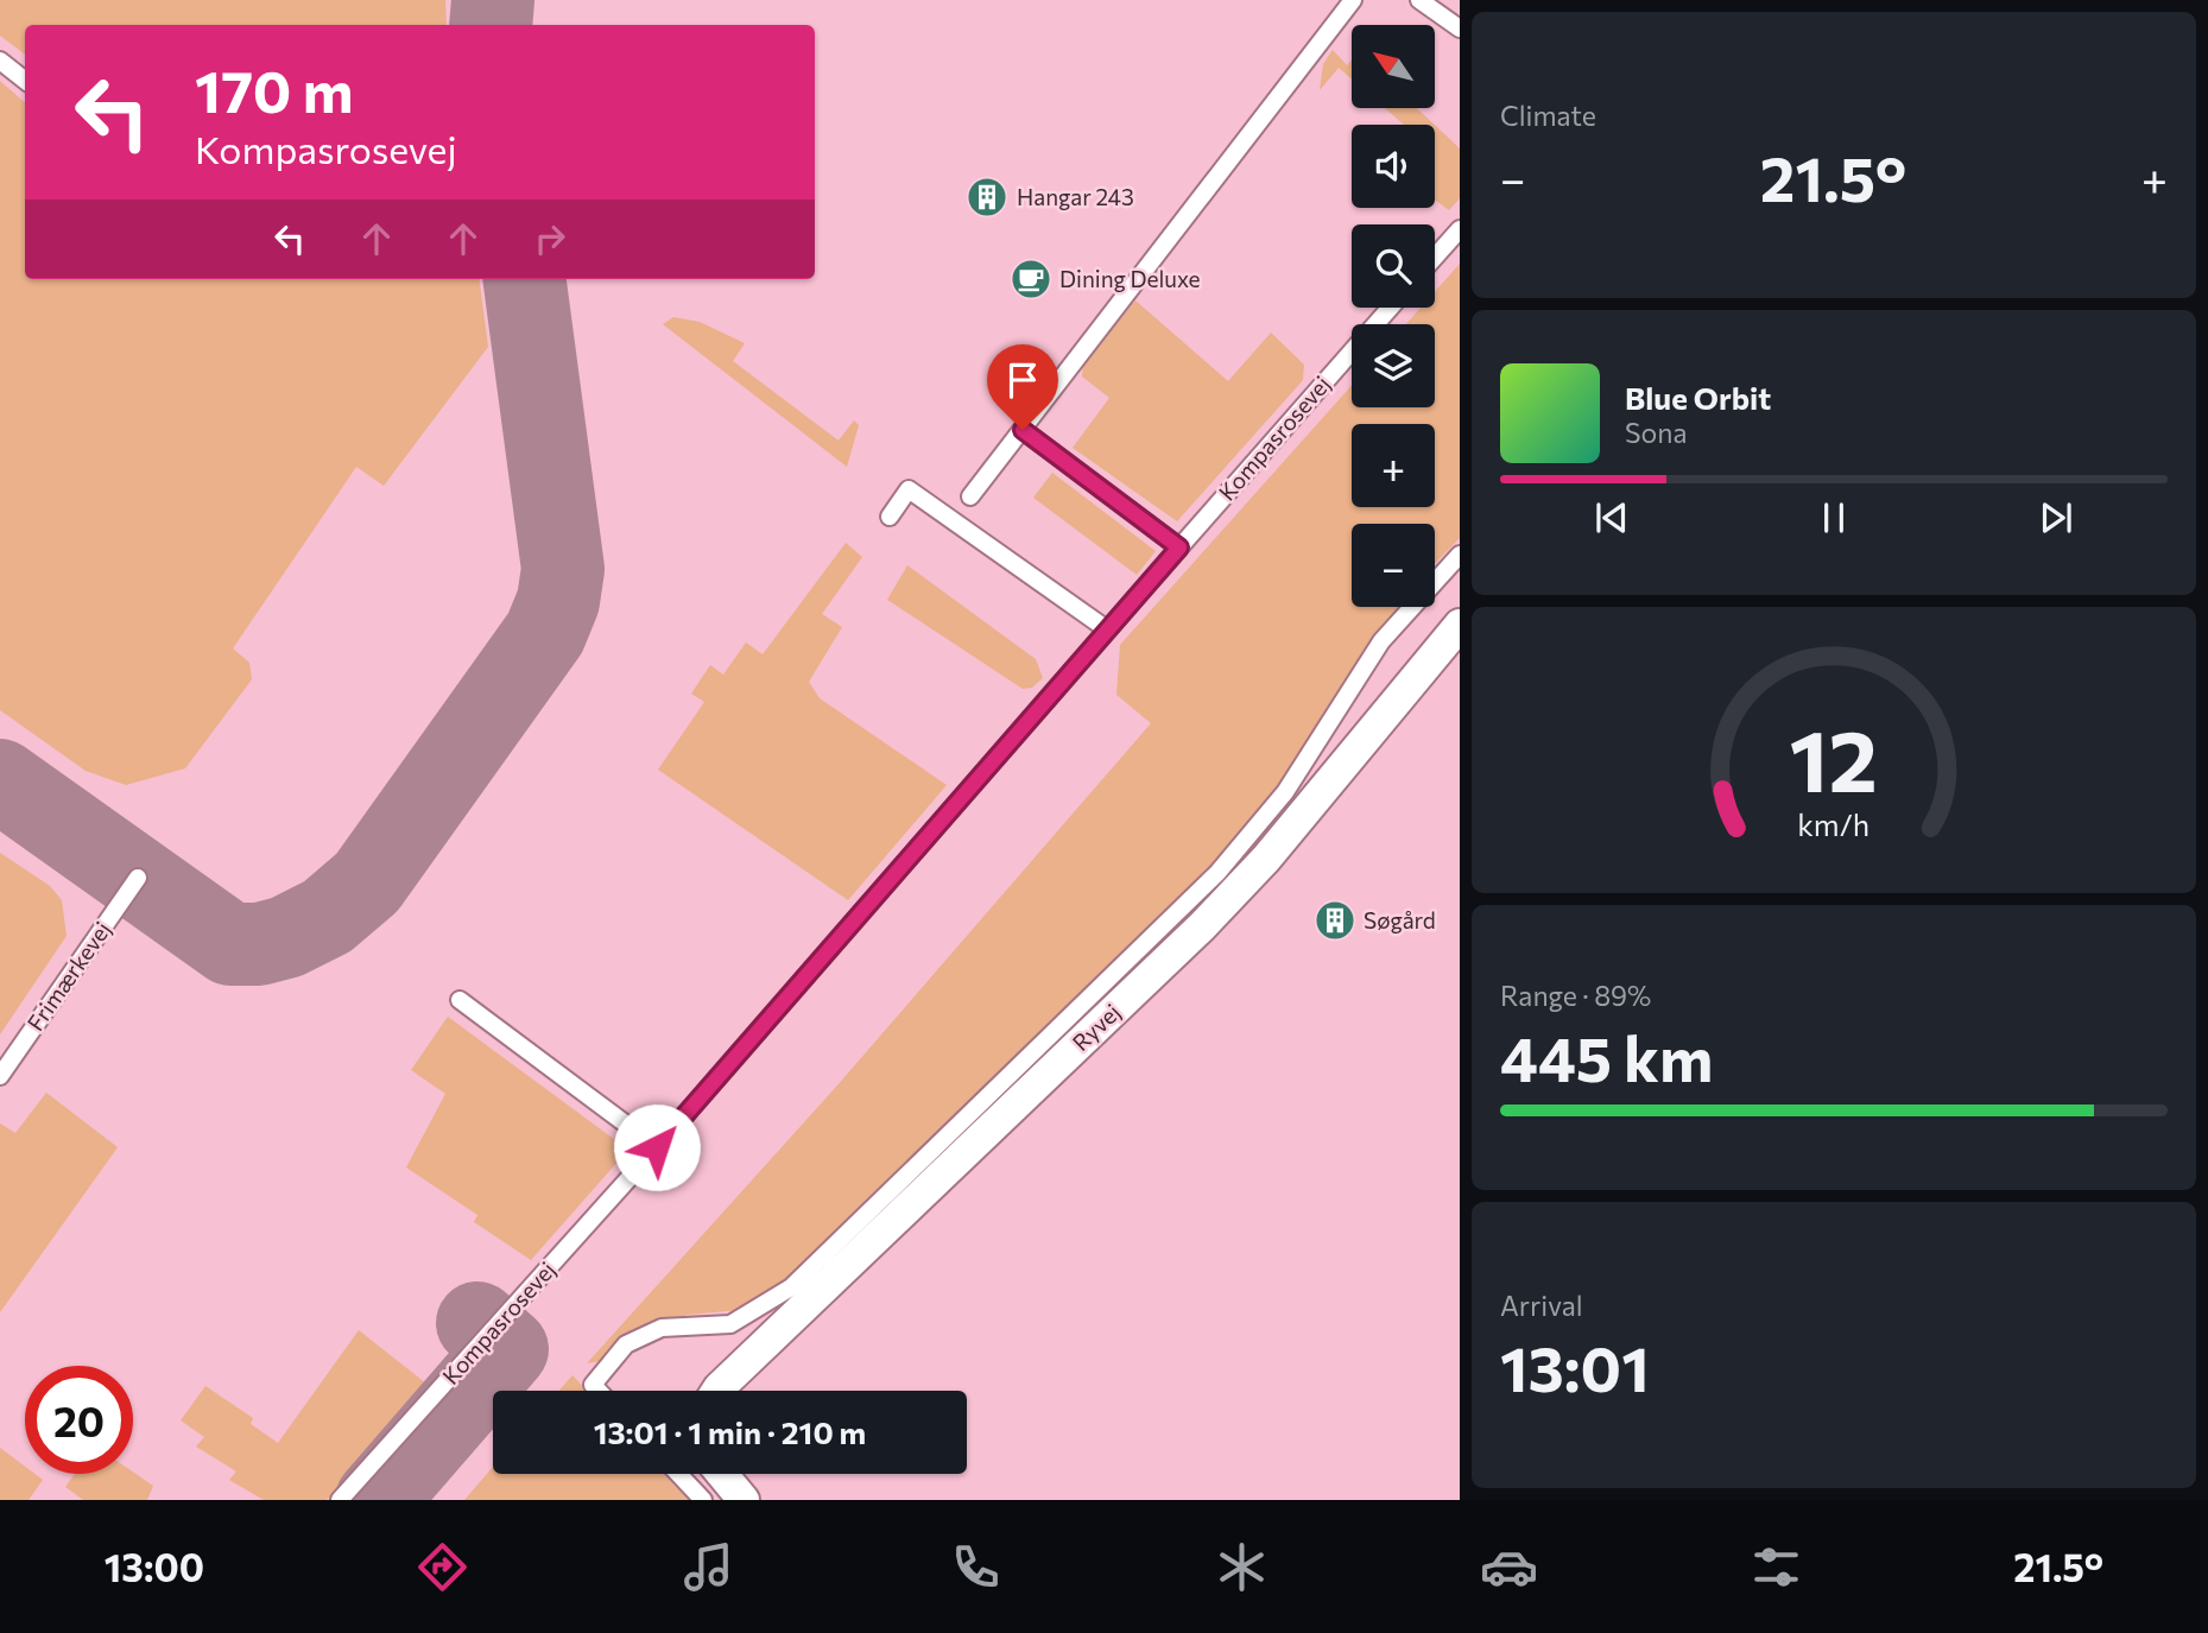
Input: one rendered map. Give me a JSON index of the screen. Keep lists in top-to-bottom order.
{
  "streets": {
    "street": ["Ryvej"],
    "lane": ["Kompasrosevej", "Frimærkevej"]
  },
  "places": {
    "building": ["Hangar 243", "Søgård"],
    "cafe": ["Dining Deluxe"]
  },
  "north": "top left",
  "page": {
    "tile": [
      "Climate",
      ["Range · 89%", "445 km"],
      ["Arrival", "13:01"]
    ],
    "map_buttons": ["+", "−"],
    "turn": ["170 m", "Kompasrosevej"],
    "heat": ["−", "21.5°", "+"],
    "song": ["Blue Orbit", "Sona"],
    "limit": "20",
    "trip": "13:01 · 1 min · 210 m",
    "tabs": ["13:00", "21.5°"],
    "gauge": ["12", "km/h"]
  }
}
